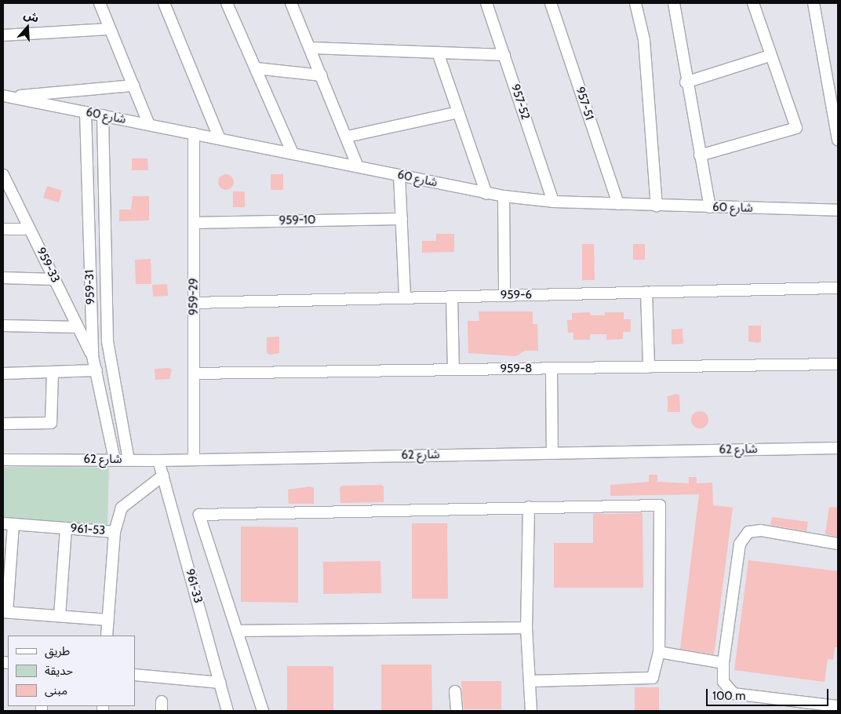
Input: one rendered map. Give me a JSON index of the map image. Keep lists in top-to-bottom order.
{
  "streets": {
    "street": [
      "957-52",
      "957-51",
      "شارع 60",
      "959-10",
      "959-33",
      "959-31",
      "959-6",
      "959-29",
      "959-8",
      "شارع 62",
      "961-53",
      "961-33"
    ]
  },
  "crossings": [
    ["957-52", "شارع 60"],
    ["957-51", "شارع 60"],
    ["شارع 60", "959-31"],
    ["شارع 60", "959-29"],
    ["959-10", "959-29"],
    ["959-33", "959-31"],
    ["959-31", "شارع 62"],
    ["959-6", "959-29"],
    ["959-29", "959-8"],
    ["959-29", "شارع 62"],
    ["شارع 62", "961-33"]
  ],
  "legend": ["طريق", "حديقة", "مبنى"],
  "scale_bar": "100 m",
  "north": "top"
}
